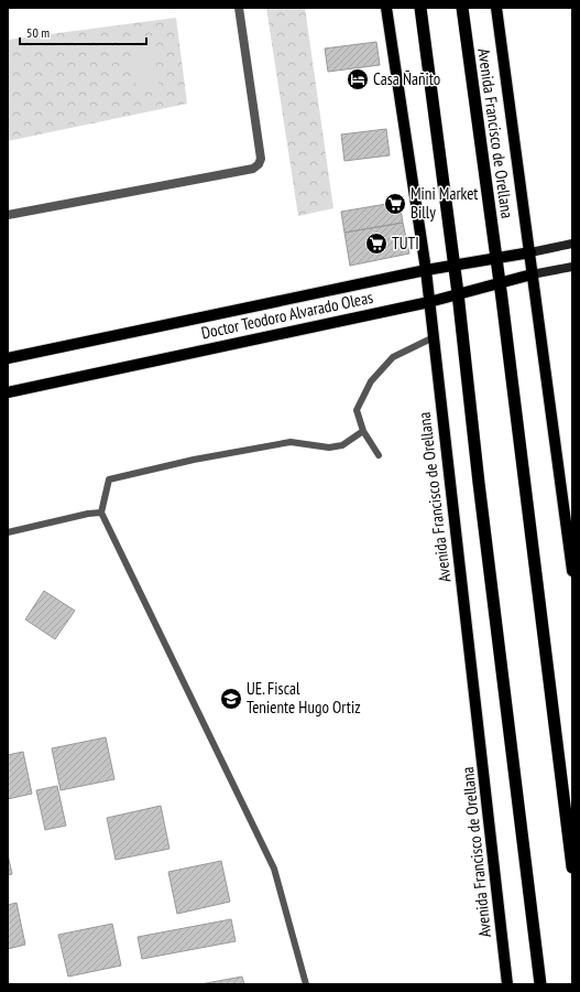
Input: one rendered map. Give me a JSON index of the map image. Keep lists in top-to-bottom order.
{
  "streets": {
    "highway": ["Avenida Francisco de Orellana"],
    "main road": ["Doctor Teodoro Alvarado Oleas"]
  },
  "crossings": [
    ["Avenida Francisco de Orellana", "Doctor Teodoro Alvarado Oleas"]
  ],
  "places": {
    "hotel": ["Casa Ñañito"],
    "supermarket": ["Mini Market Billy", "TUTI"],
    "school or university": ["UE. Fiscal Teniente Hugo Ortiz"]
  },
  "scale_bar": "50 m"
}
